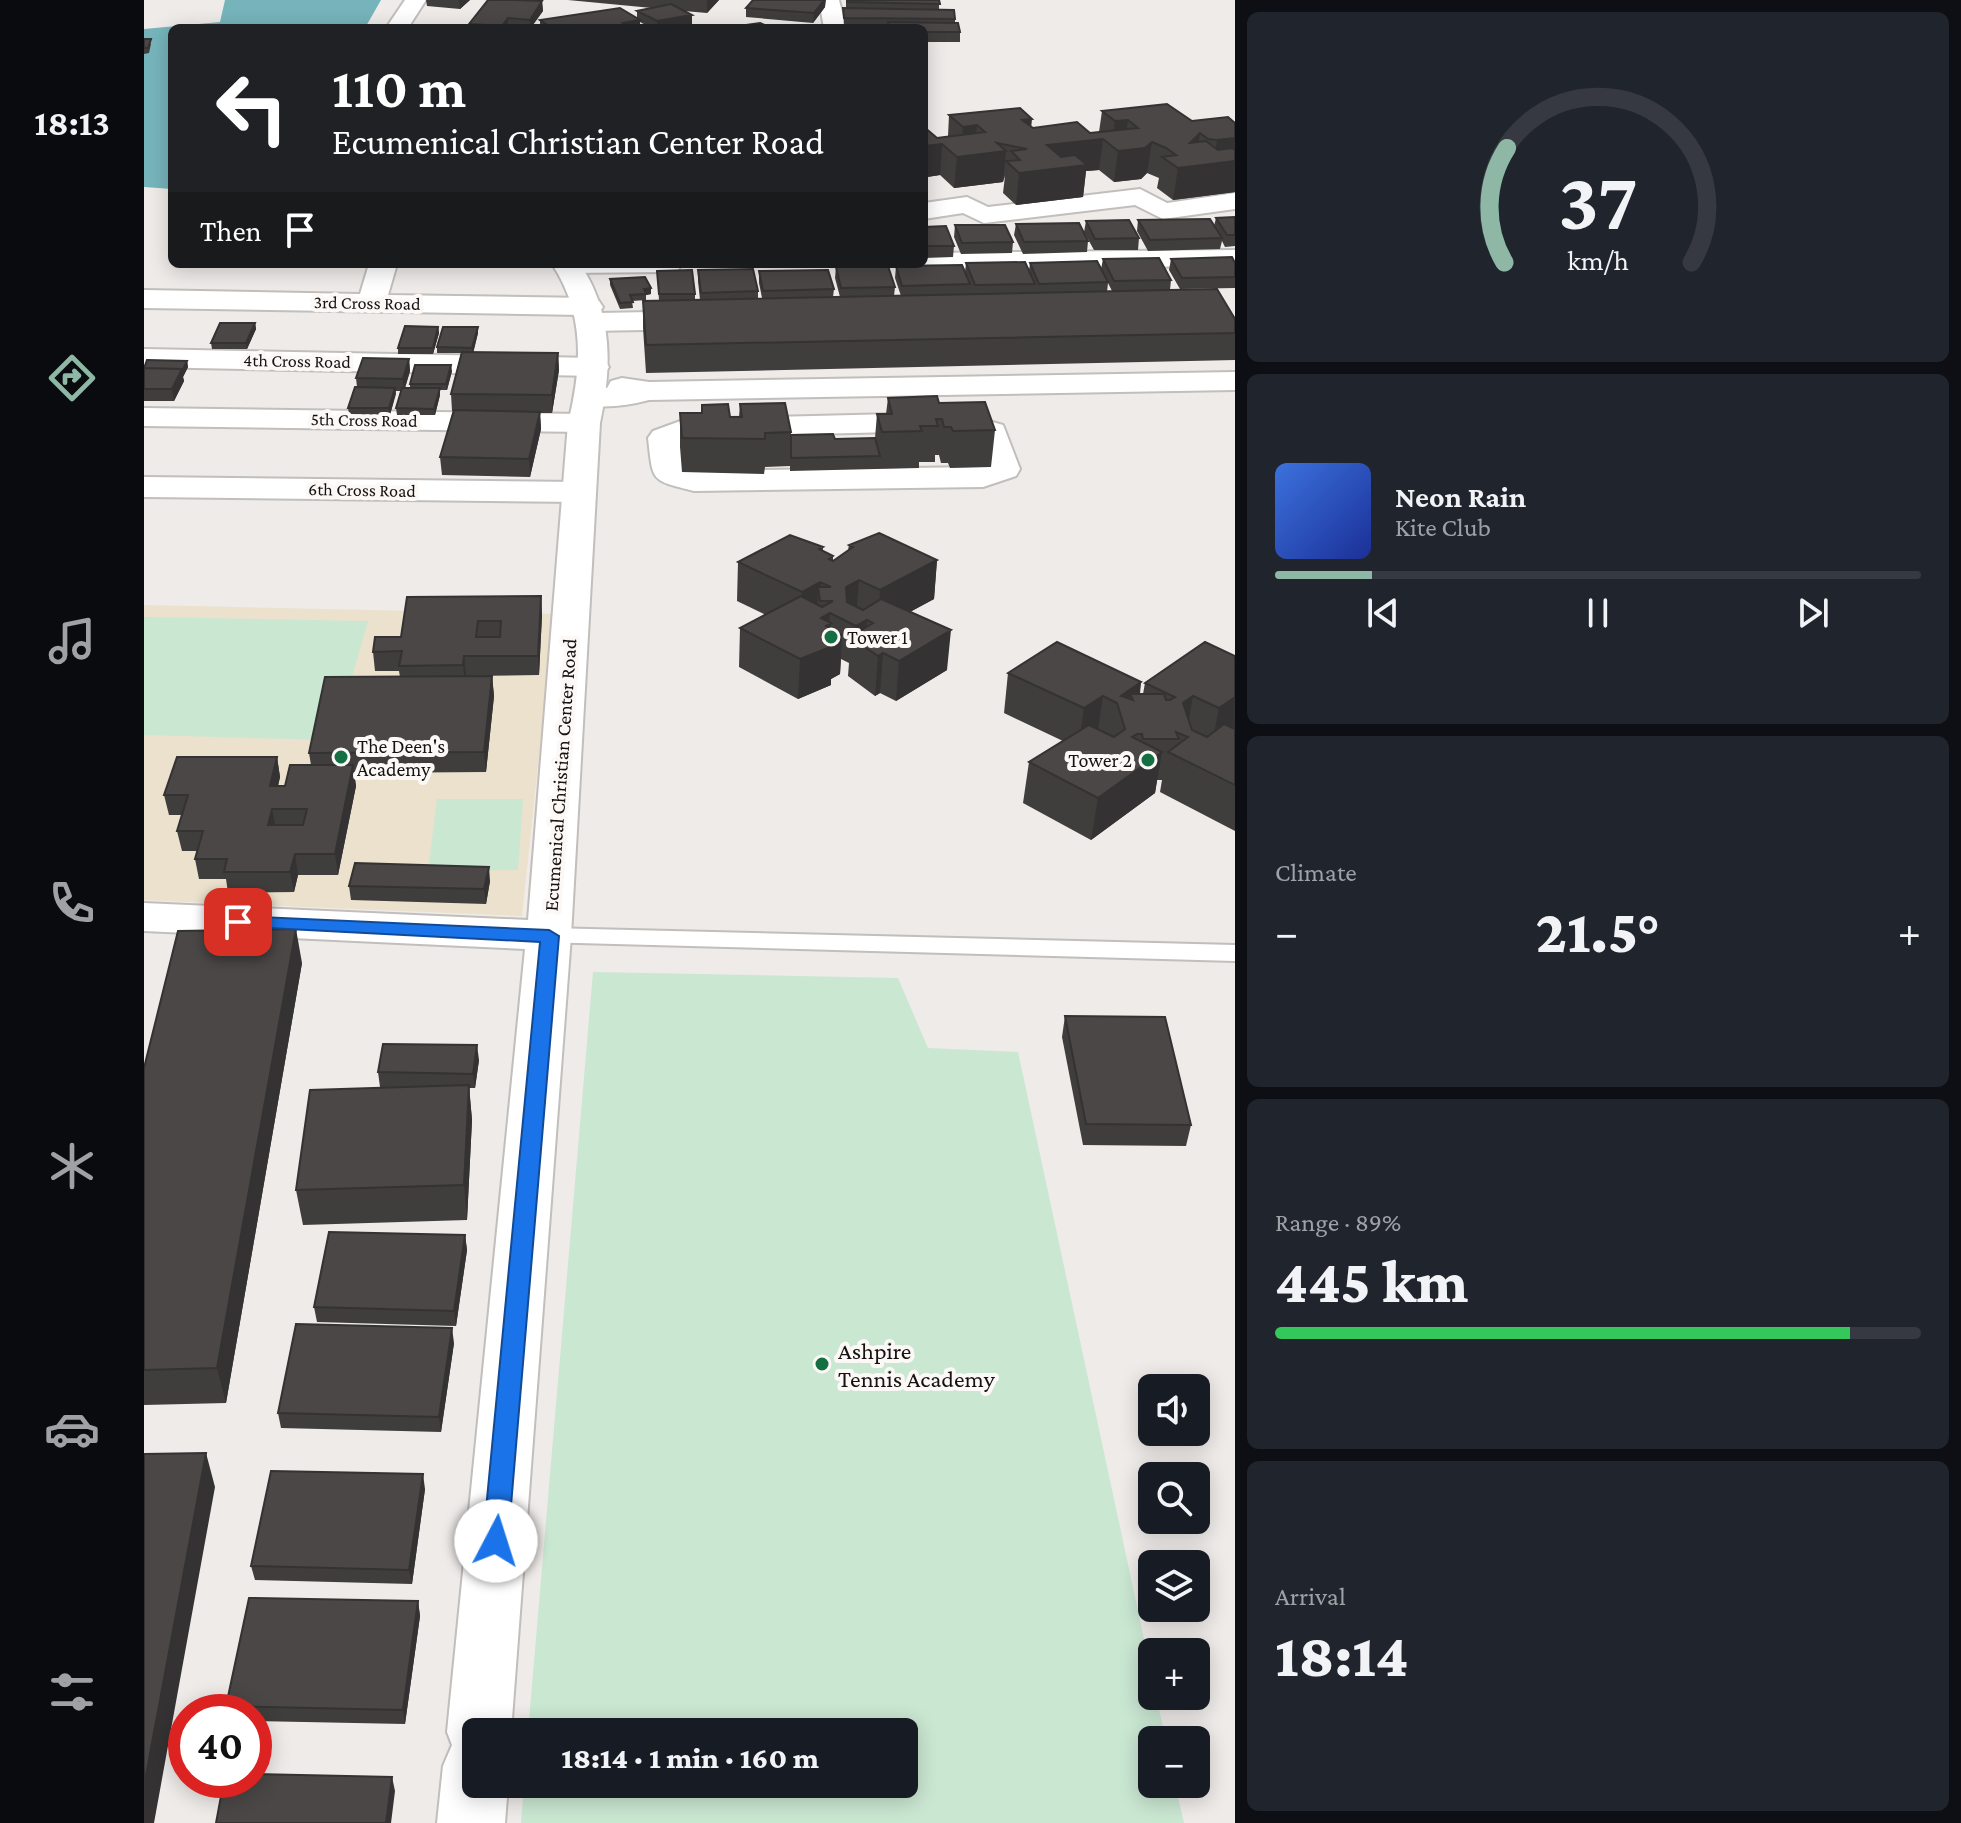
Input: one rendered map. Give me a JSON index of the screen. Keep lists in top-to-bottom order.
{
  "streets": {
    "street": [
      "3rd Cross Road",
      "4th Cross Road",
      "5th Cross Road",
      "6th Cross Road",
      "Ecumenical Christian Center Road"
    ]
  },
  "crossings": [
    ["3rd Cross Road", "Ecumenical Christian Center Road"],
    ["4th Cross Road", "5th Cross Road"],
    ["4th Cross Road", "Ecumenical Christian Center Road"],
    ["5th Cross Road", "Ecumenical Christian Center Road"],
    ["6th Cross Road", "Ecumenical Christian Center Road"]
  ],
  "places": [
    "Tower 1",
    "The Deen's Academy",
    "Tower 2",
    "Ashpire Tennis Academy"
  ],
  "page": {
    "tabs": "18:13",
    "turn": ["110 m", "Ecumenical Christian Center Road"],
    "then": "Then",
    "song": ["Neon Rain", "Kite Club"],
    "tile": [
      "Climate",
      ["Range · 89%", "445 km"],
      ["Arrival", "18:14"]
    ],
    "heat": ["−", "21.5°", "+"],
    "map_buttons": ["+", "−"],
    "limit": "40",
    "trip": "18:14 · 1 min · 160 m",
    "gauge": ["37", "km/h"]
  }
}
